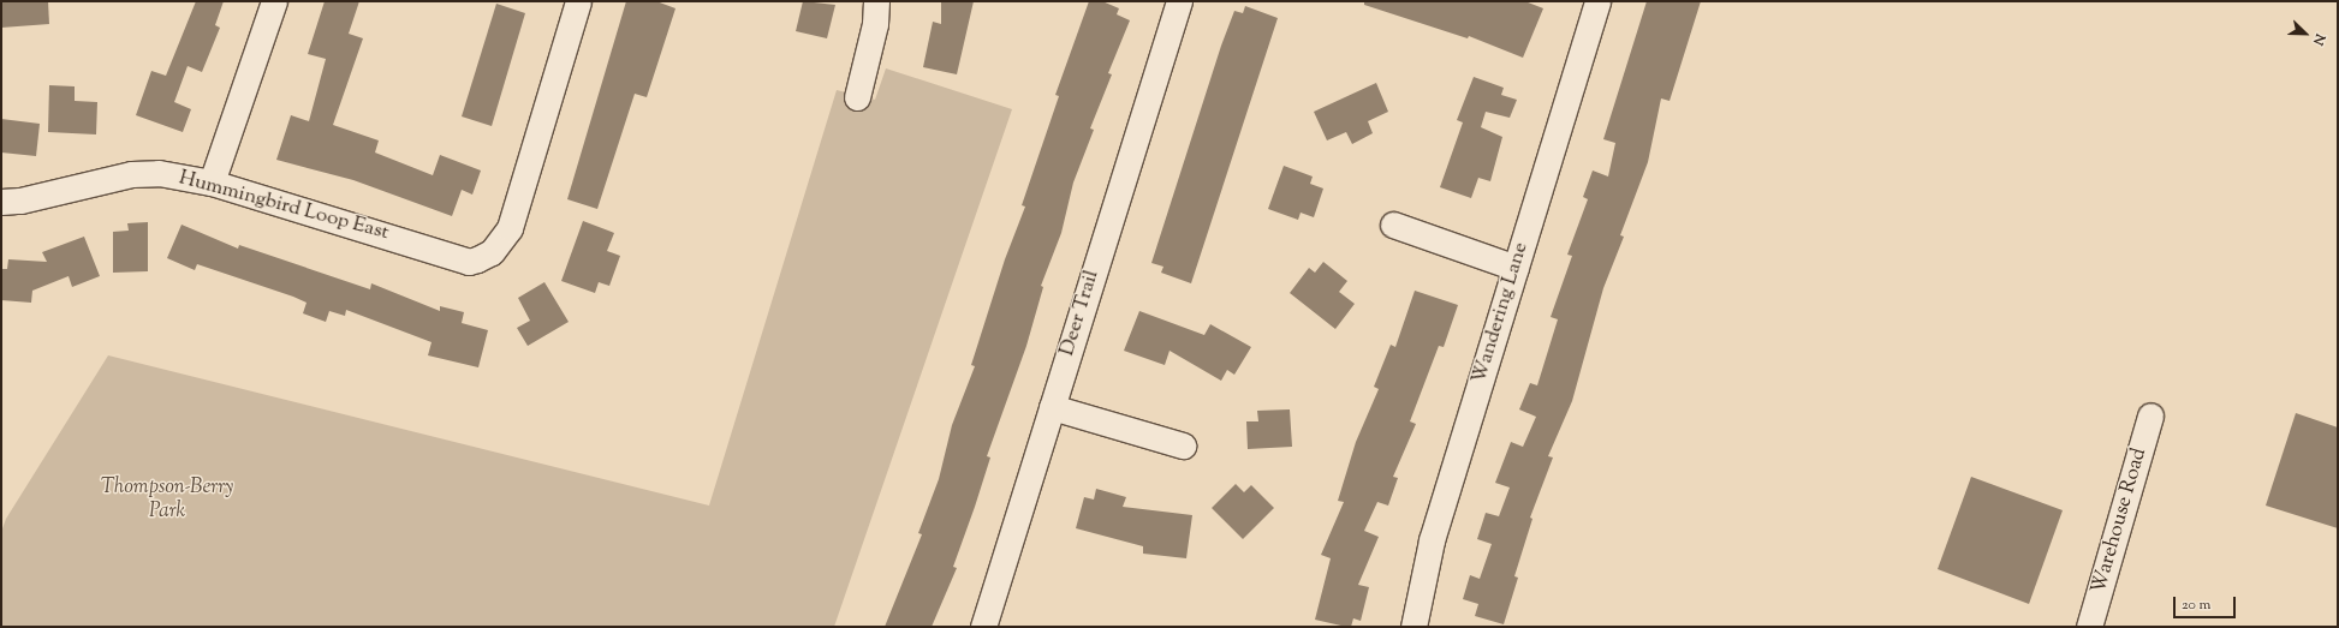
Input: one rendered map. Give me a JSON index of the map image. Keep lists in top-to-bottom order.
{
  "streets": {
    "street": [
      "Hummingbird Loop East",
      "Deer Trail",
      "Wandering Lane",
      "Warehouse Road"
    ]
  },
  "parks": ["Thompson-Berry Park"],
  "scale_bar": "20 m",
  "north": "bottom right"
}
